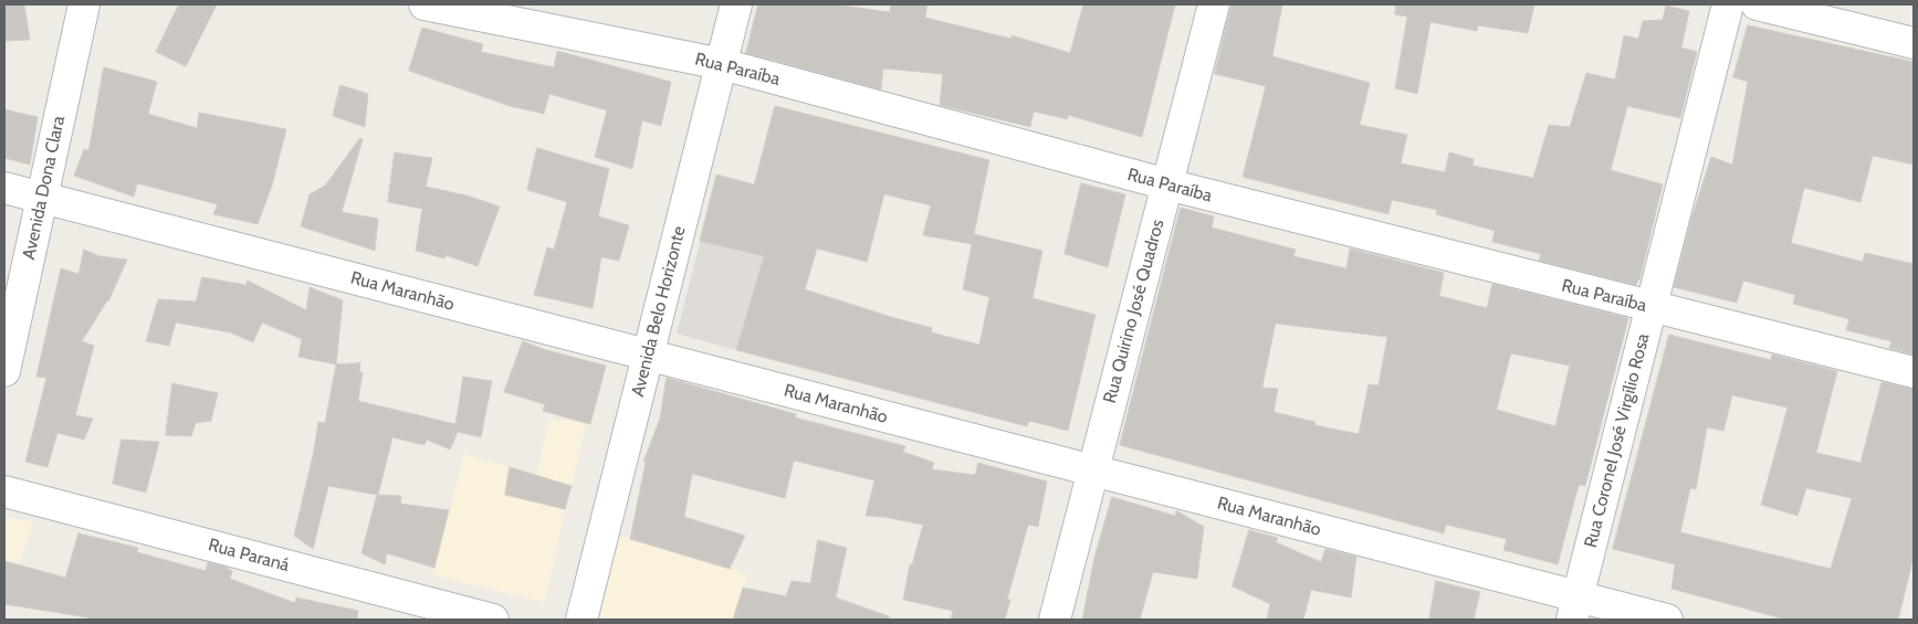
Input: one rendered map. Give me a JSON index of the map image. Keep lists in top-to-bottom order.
{
  "streets": {
    "street": [
      "Rua Paraíba",
      "Avenida Dona Clara",
      "Rua Maranhão",
      "Avenida Belo Horizonte",
      "Rua Quirino José Quadros",
      "Rua Coronel José Virgílio Rosa",
      "Rua Paraná"
    ]
  },
  "crossings": [
    ["Rua Paraíba", "Avenida Belo Horizonte"],
    ["Rua Paraíba", "Rua Quirino José Quadros"],
    ["Rua Paraíba", "Rua Coronel José Virgílio Rosa"],
    ["Avenida Dona Clara", "Rua Maranhão"],
    ["Rua Maranhão", "Avenida Belo Horizonte"],
    ["Rua Maranhão", "Rua Quirino José Quadros"],
    ["Rua Maranhão", "Rua Coronel José Virgílio Rosa"]
  ]
}
